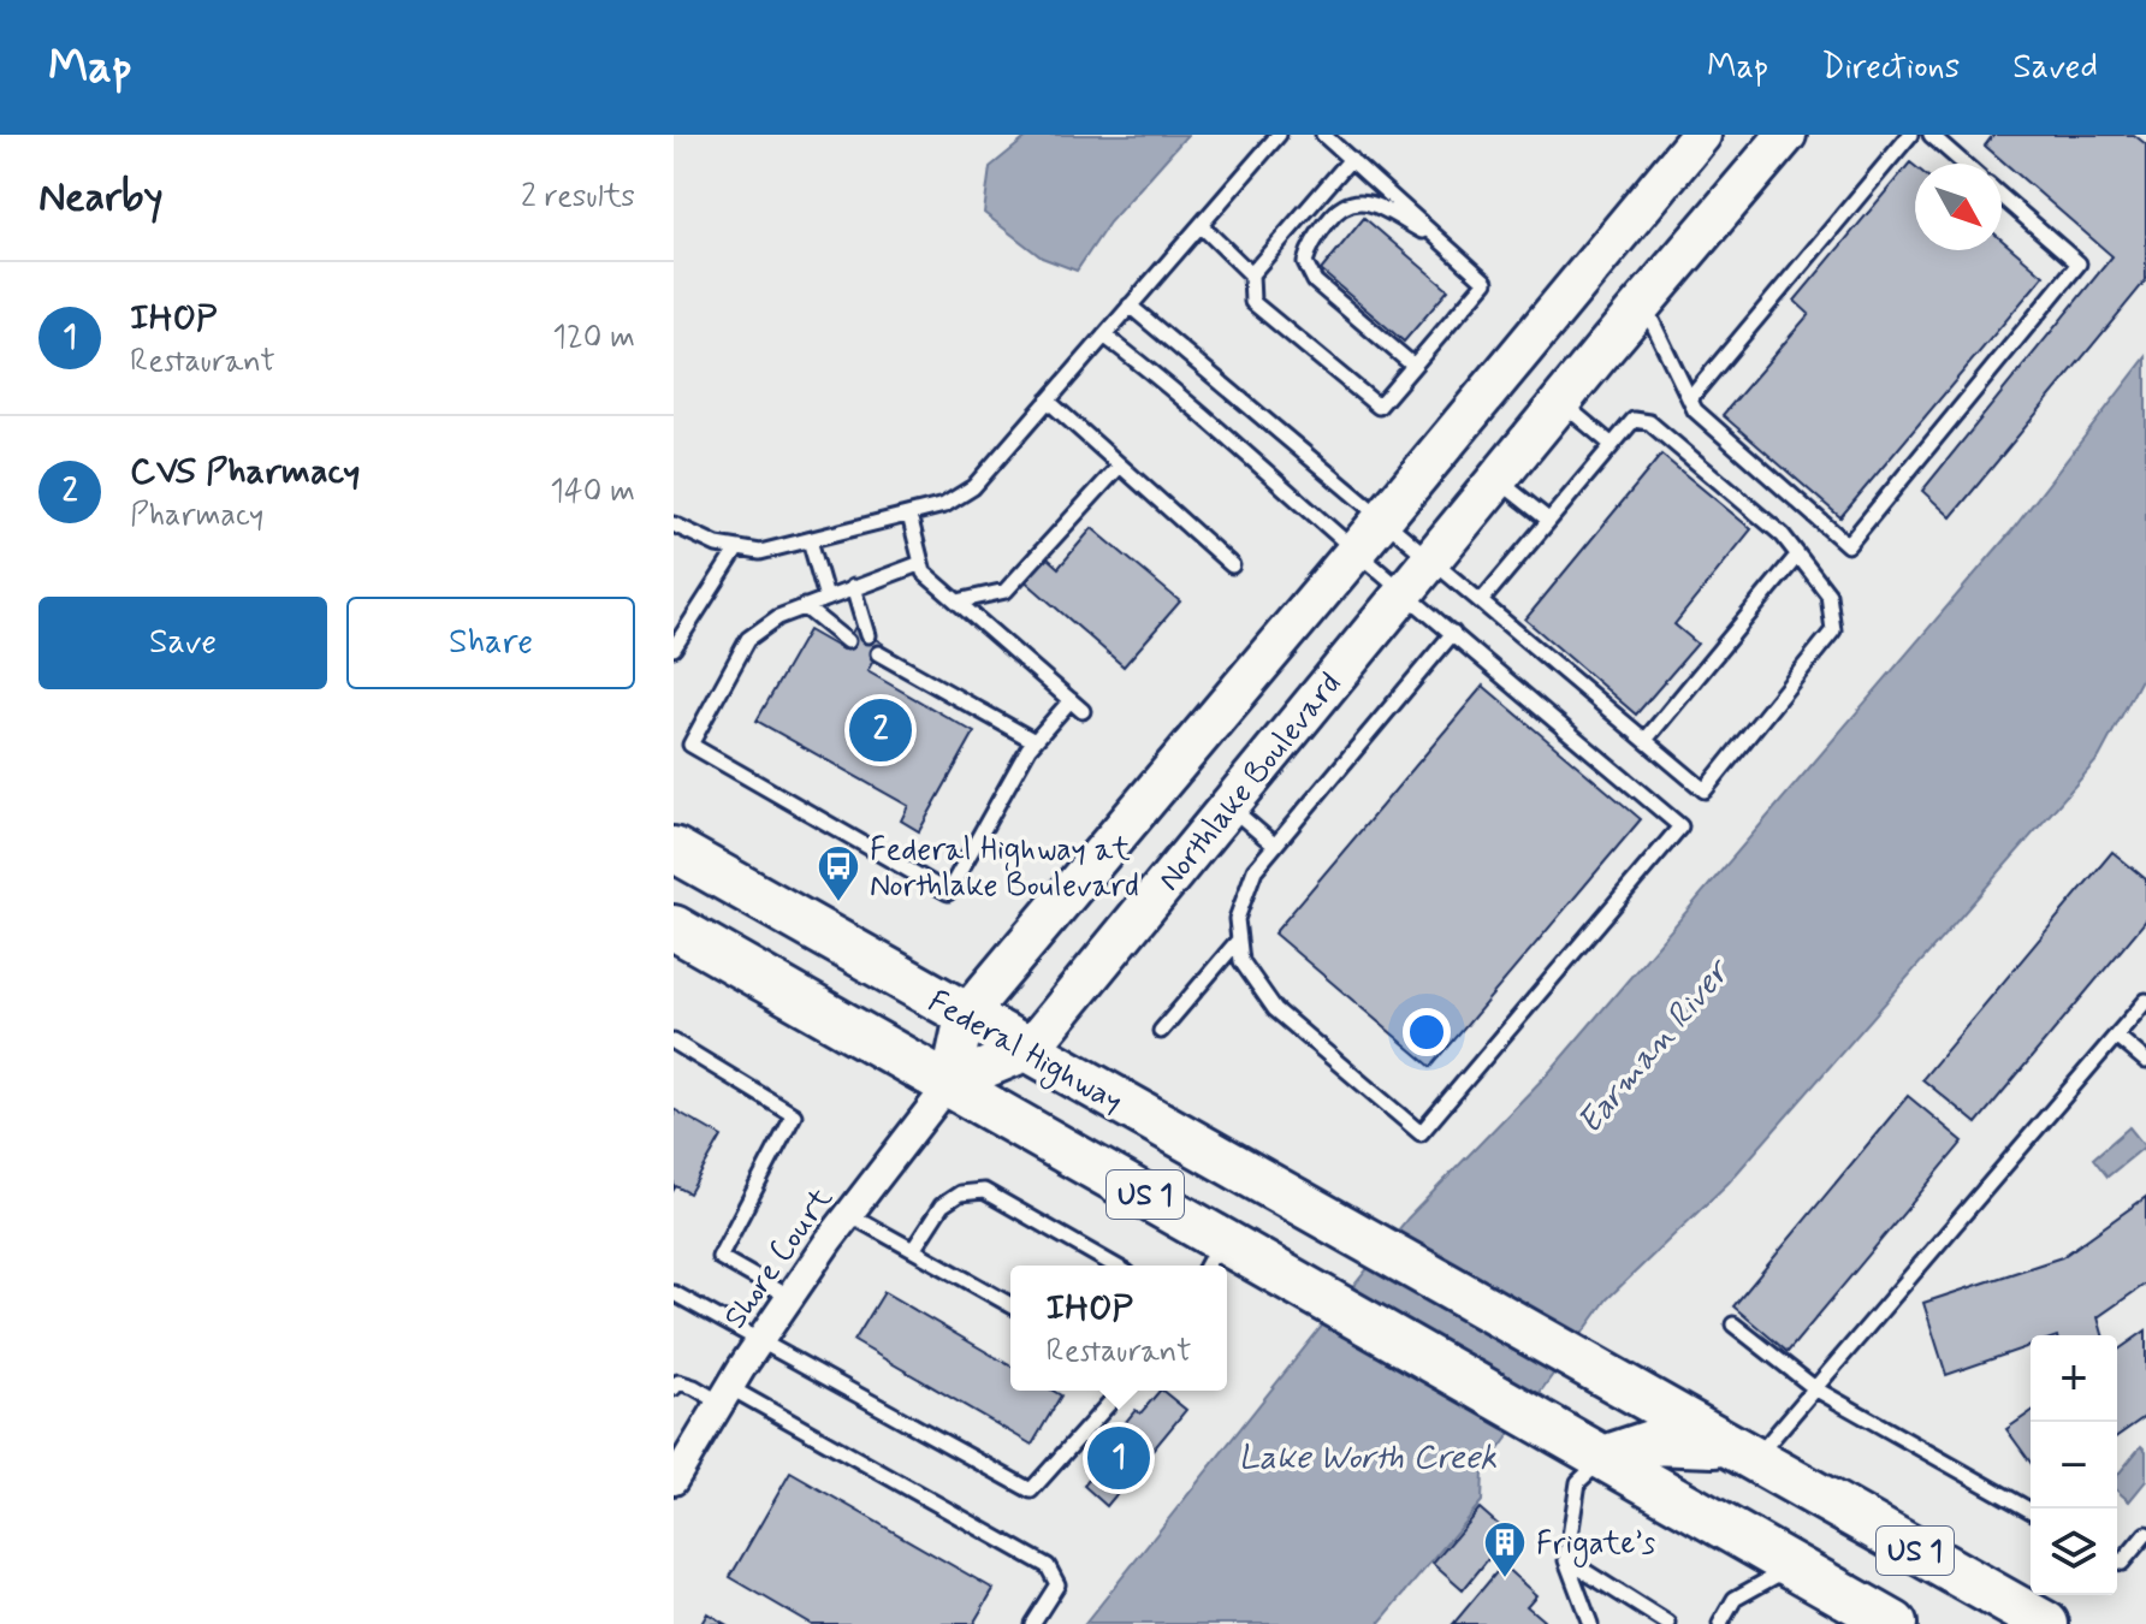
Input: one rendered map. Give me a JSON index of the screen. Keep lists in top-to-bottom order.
{
  "streets": {
    "main road": ["Northlake Boulevard", "Federal Highway", "US 1"],
    "street": ["Shore Court"]
  },
  "crossings": [
    ["Northlake Boulevard", "Federal Highway"],
    ["Northlake Boulevard", "Shore Court"],
    ["Federal Highway", "US 1"],
    ["Federal Highway", "Shore Court"]
  ],
  "water": ["Earman River", "Lake Worth Creek"],
  "places": {
    "bus stop": ["Federal Highway at Northlake Boulevard"],
    "building": ["Frigate’s"]
  },
  "north": "bottom right",
  "page": {
    "header": "Map",
    "nav": ["Map", "Directions", "Saved"],
    "heading": ["Nearby", "2 results"],
    "list": [
      {
        "mark": "1",
        "name": "IHOP",
        "note": "Restaurant",
        "value": "120 m"
      },
      {
        "mark": "2",
        "name": "CVS Pharmacy",
        "note": "Pharmacy",
        "value": "140 m"
      }
    ],
    "buttons": ["Save", "Share"],
    "pins": ["2", "1"],
    "popup": ["IHOP", "Restaurant"],
    "map_buttons": ["+", "−"]
  }
}
